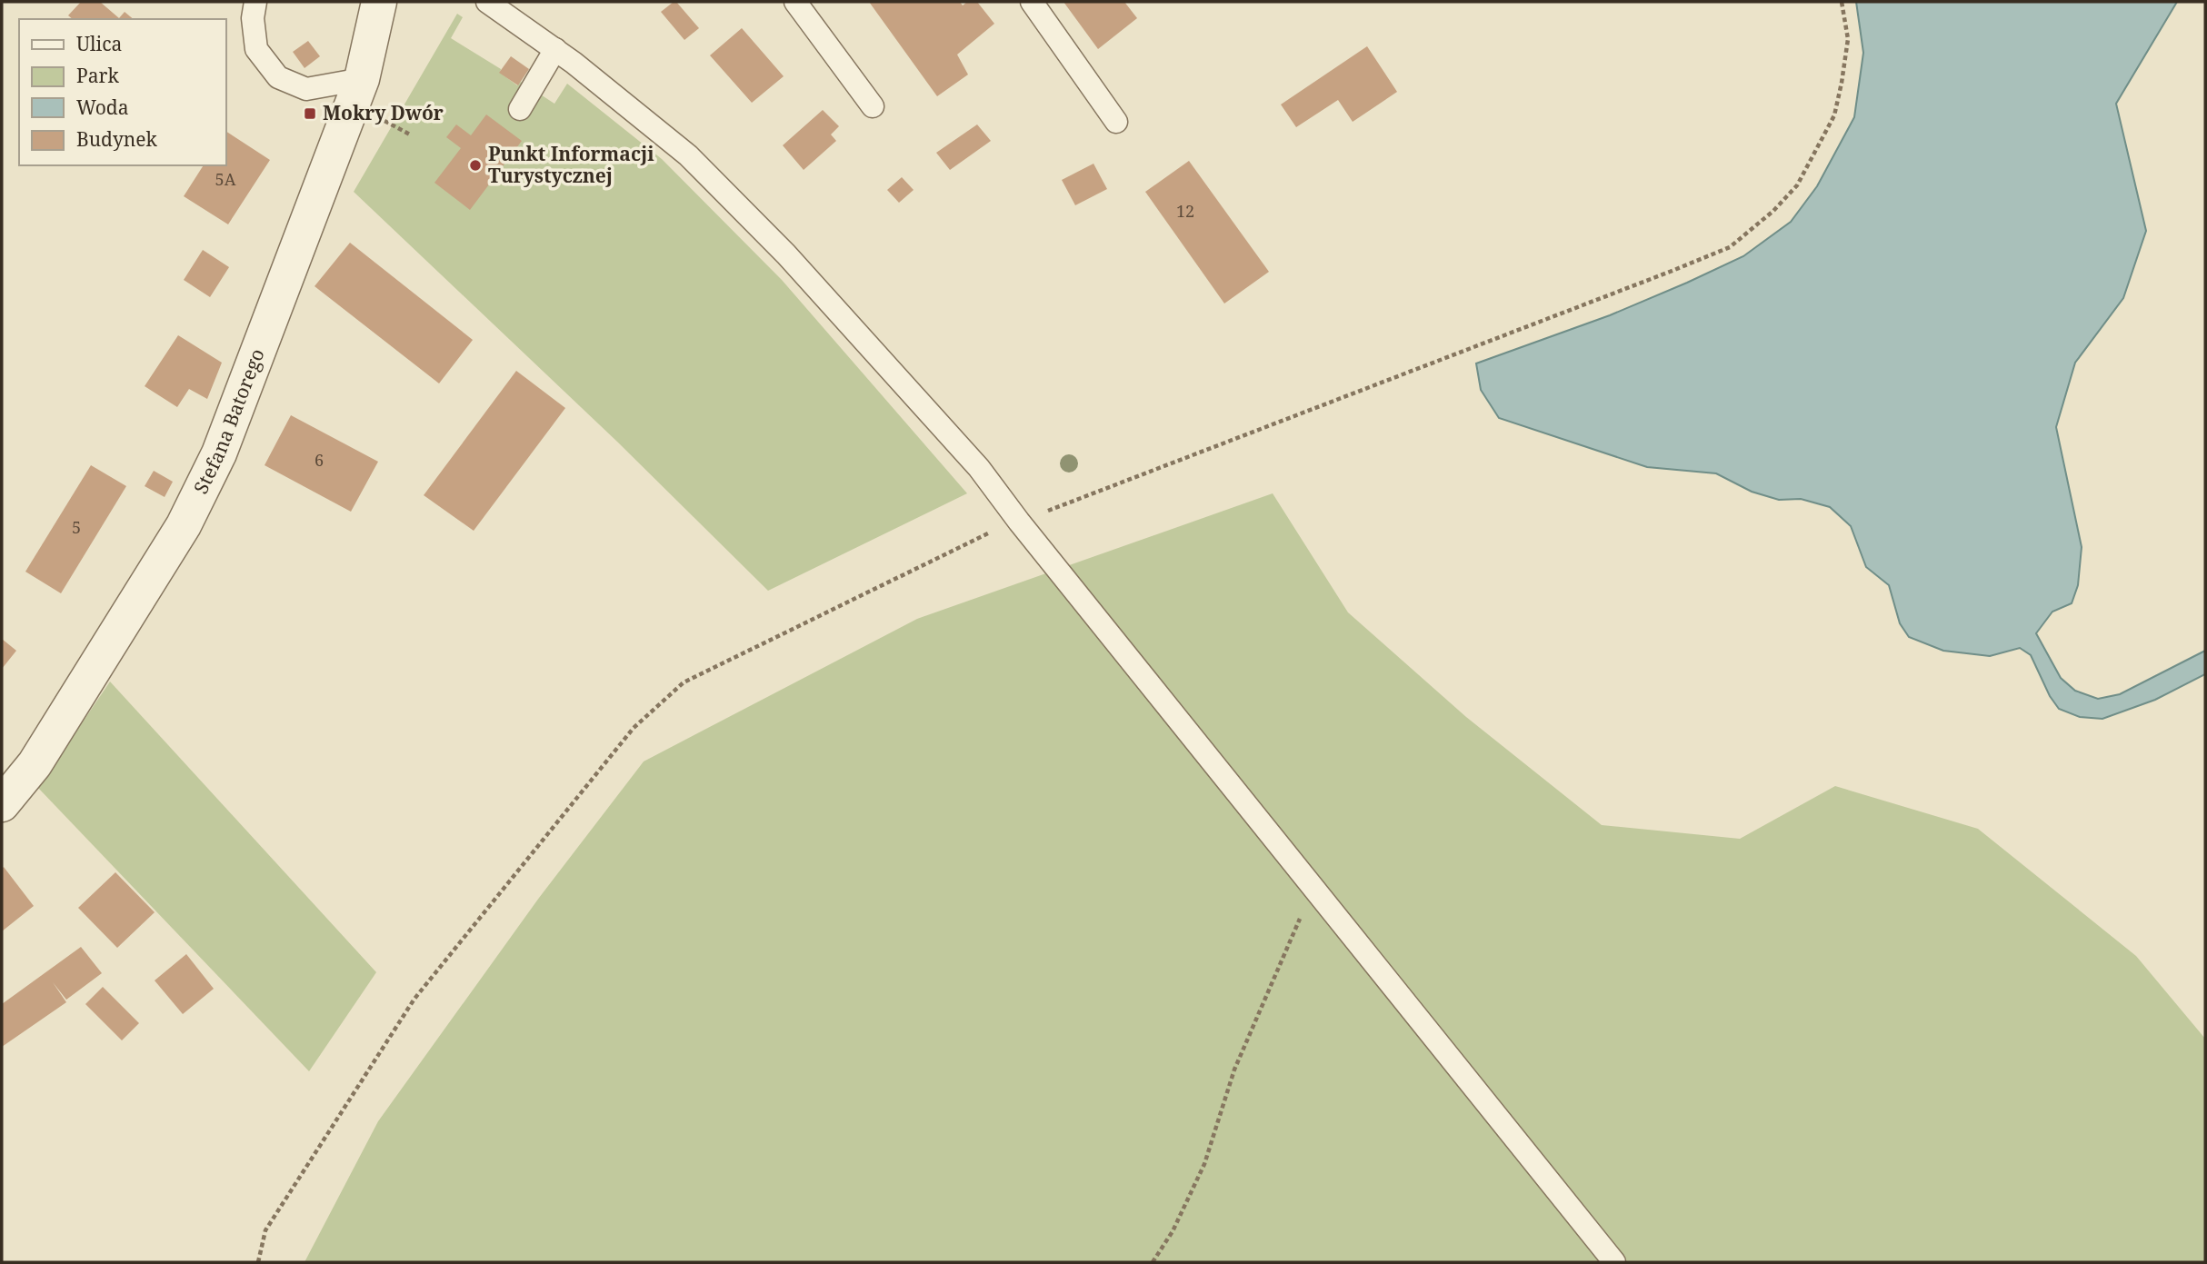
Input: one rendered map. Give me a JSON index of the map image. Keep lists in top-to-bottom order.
{
  "streets": {
    "street": ["Stefana Batorego"]
  },
  "places": {
    "transit": ["Mokry Dwór"],
    "other": ["Punkt Informacji Turystycznej"]
  },
  "house_numbers": [
    "5A",
    "12",
    "6",
    "5"
  ],
  "legend": [
    "Ulica",
    "Park",
    "Woda",
    "Budynek"
  ]
}
